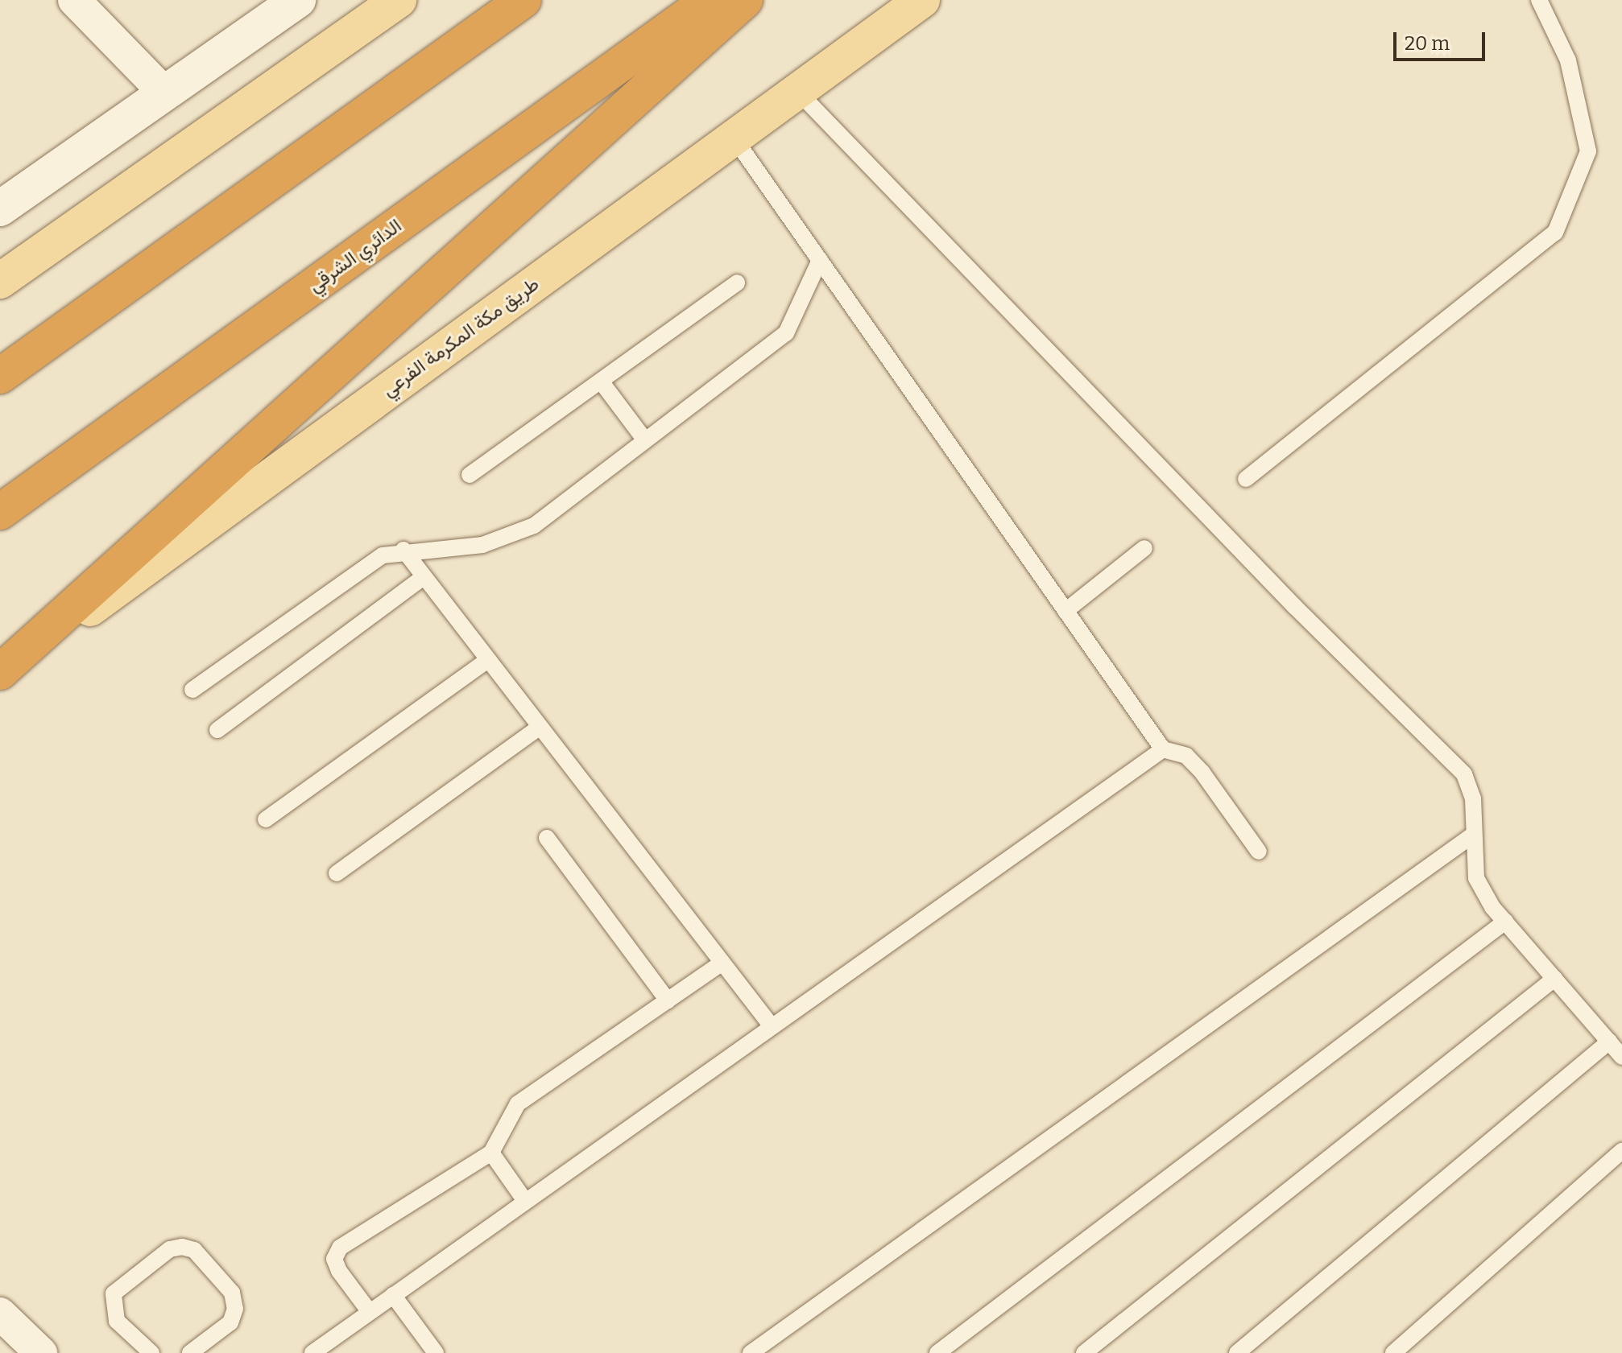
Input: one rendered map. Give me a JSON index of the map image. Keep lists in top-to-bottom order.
{
  "streets": {
    "highway": ["الدائري الشرقي"],
    "main road": ["طريق مكة المكرمة الفرعي"]
  },
  "scale_bar": "20 m"
}
